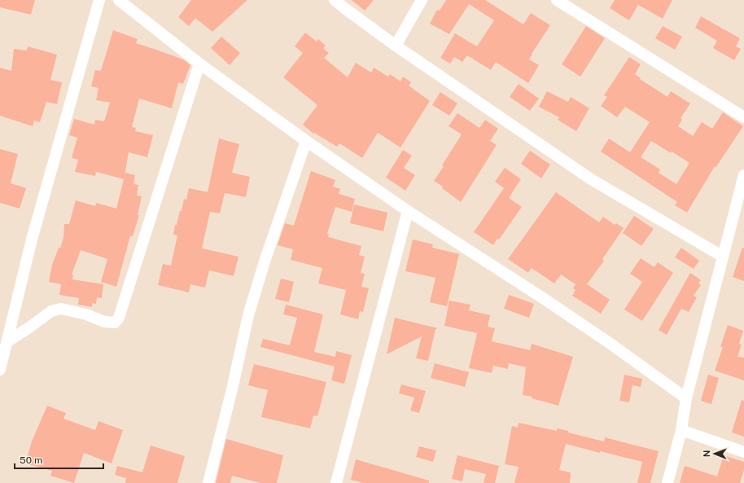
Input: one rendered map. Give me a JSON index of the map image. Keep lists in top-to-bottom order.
{
  "scale_bar": "50 m",
  "north": "left"
}
